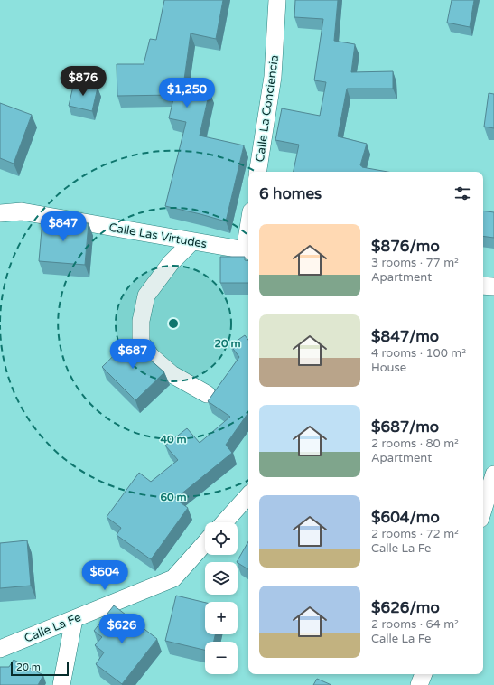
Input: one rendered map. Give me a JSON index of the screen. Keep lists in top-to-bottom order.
{
  "streets": {
    "street": ["Calle La Conciencia", "Calle Las Virtudes", "Calle La Fe"]
  },
  "scale_bar": "20 m",
  "page": {
    "price": [
      "$876",
      "$1,250",
      "$847",
      "$687",
      "$604",
      "$626"
    ],
    "heading": "6 homes",
    "list": [
      {
        "name": "$876/mo",
        "note": "3 rooms · 77 m² · Apartment"
      },
      {
        "name": "$847/mo",
        "note": "4 rooms · 100 m² · House"
      },
      {
        "name": "$687/mo",
        "note": "2 rooms · 80 m² · Apartment"
      },
      {
        "name": "$604/mo",
        "note": "2 rooms · 72 m² · Calle La Fe"
      },
      {
        "name": "$626/mo",
        "note": "2 rooms · 64 m² · Calle La Fe"
      }
    ],
    "map_buttons": ["+", "−"],
    "scale": "20 m"
  },
  "rings": ["20 m", "40 m", "60 m"]
}
